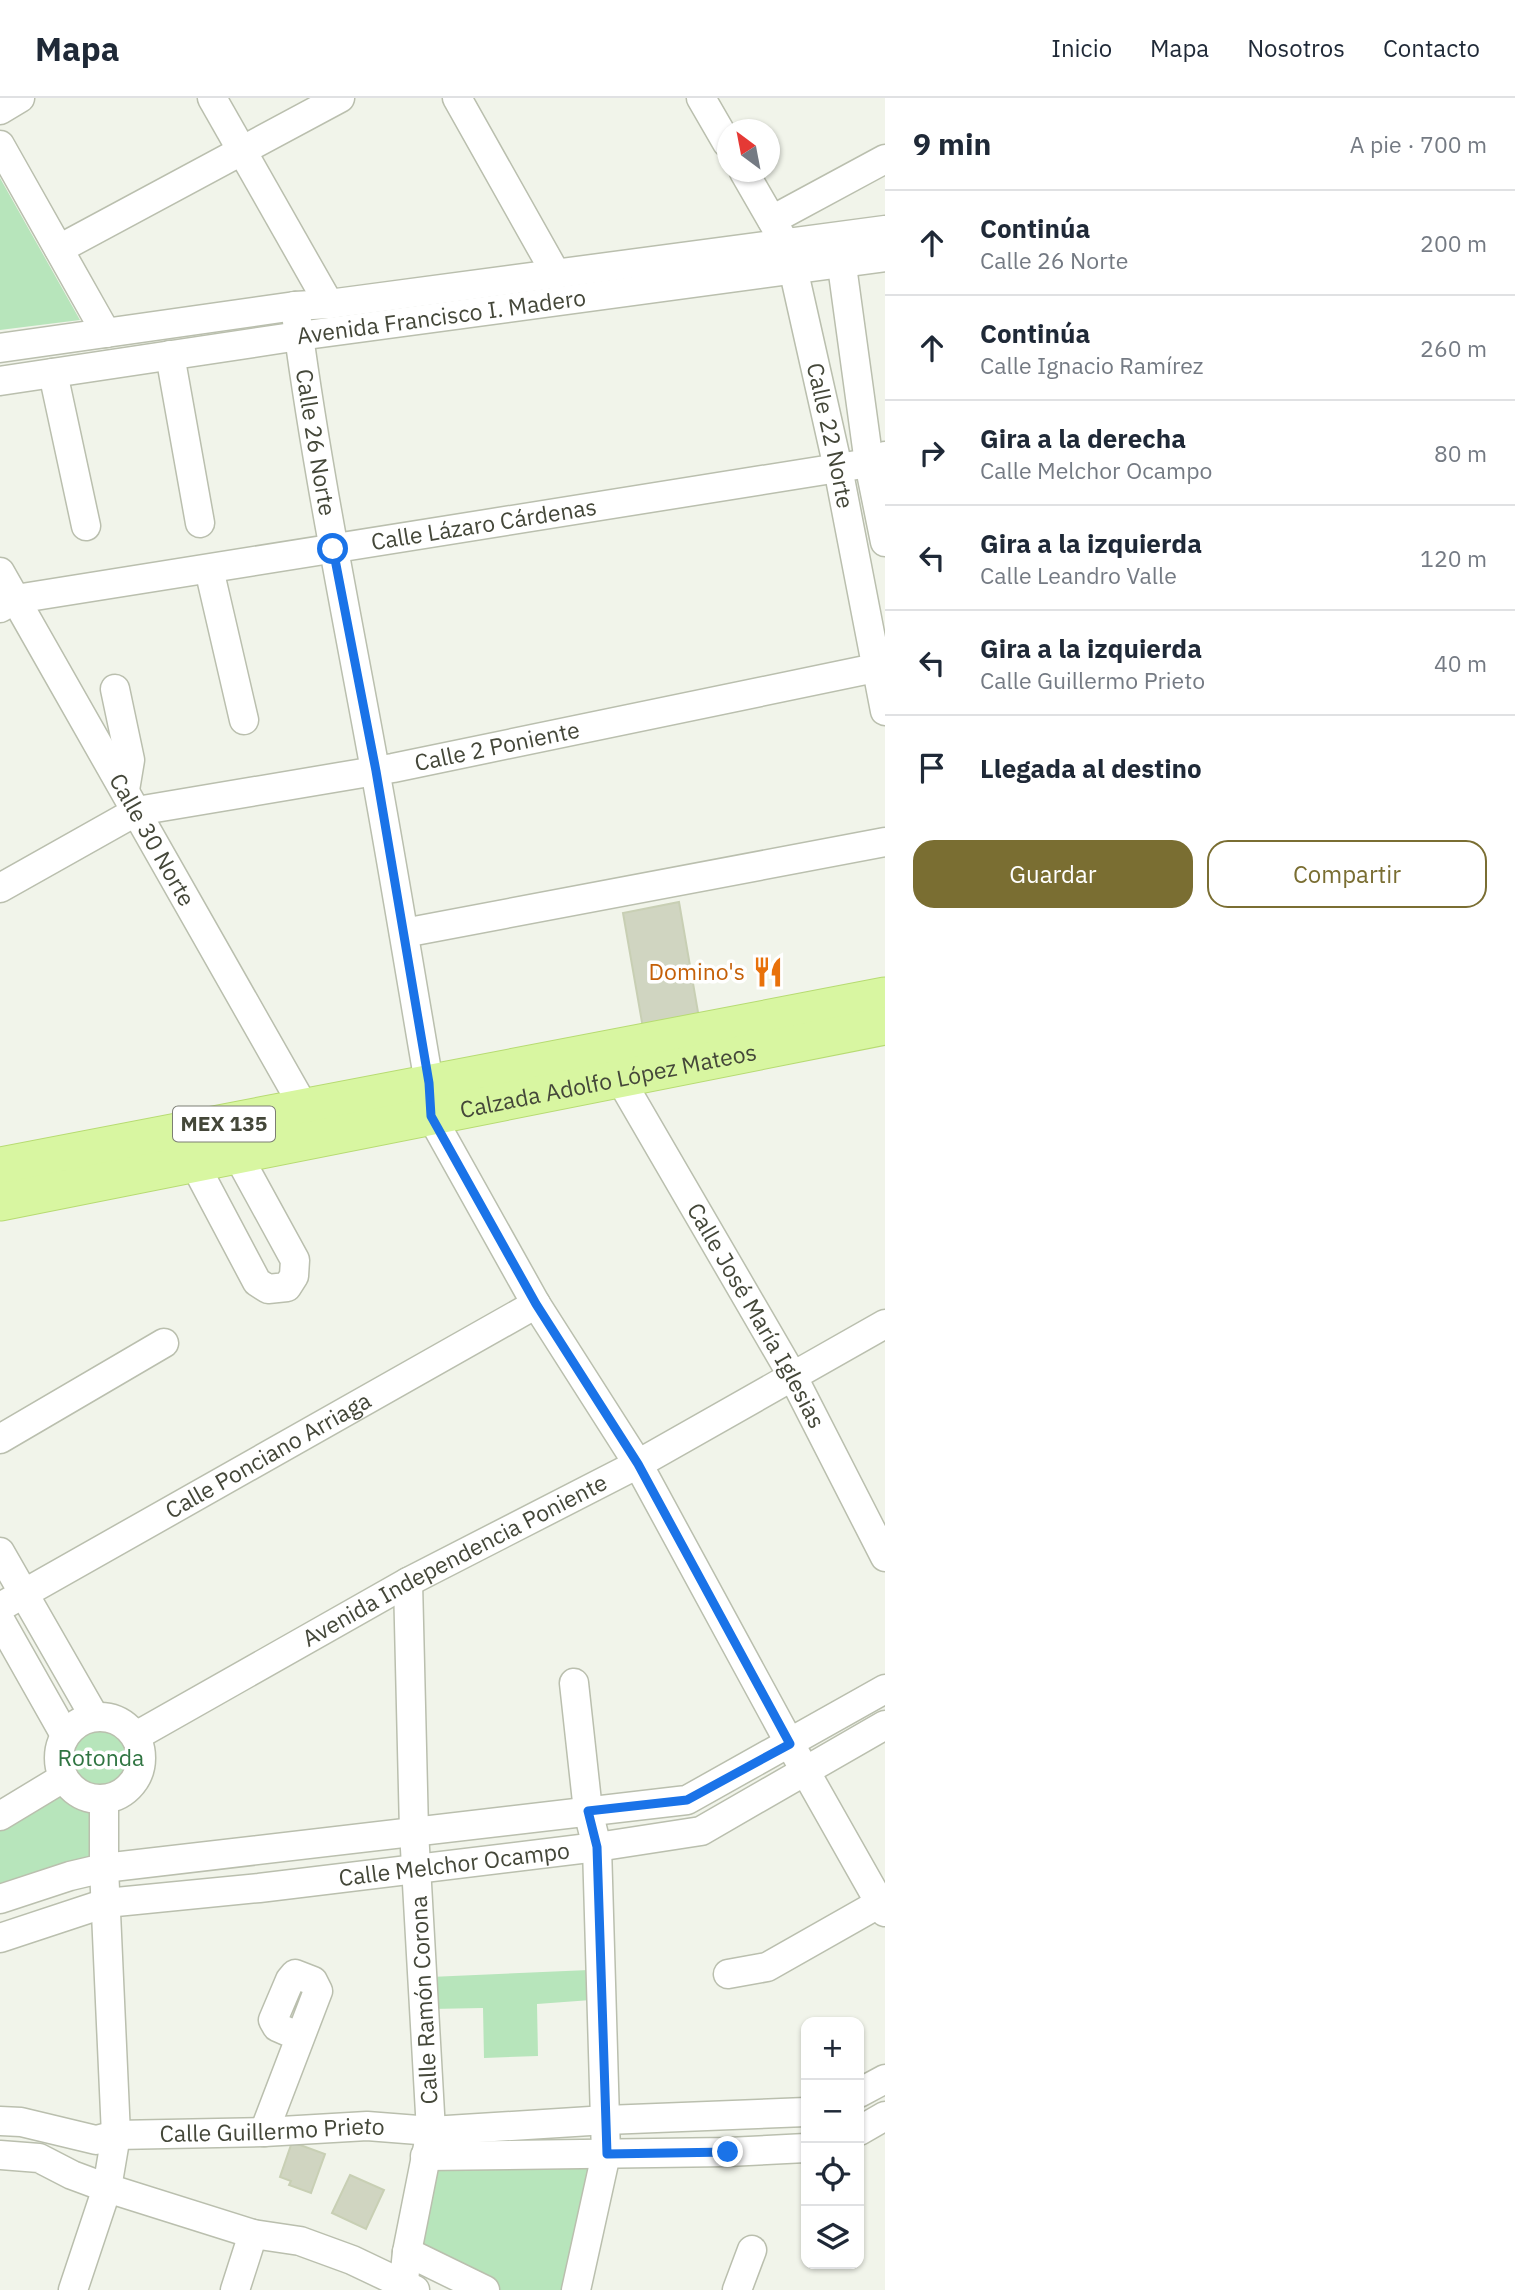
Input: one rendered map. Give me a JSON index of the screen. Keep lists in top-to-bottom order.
{
  "streets": {
    "main road": ["Calzada Adolfo López Mateos", "MEX 135"],
    "street": [
      "Avenida Francisco I. Madero",
      "Calle 22 Norte",
      "Calle 26 Norte",
      "Calle Lázaro Cárdenas",
      "Calle 2 Poniente",
      "Calle 30 Norte",
      "Calle José María Iglesias",
      "Calle Ponciano Arriaga",
      "Avenida Independencia Poniente",
      "Calle Melchor Ocampo",
      "Calle Ramón Corona",
      "Calle Guillermo Prieto"
    ]
  },
  "crossings": [
    ["Avenida Francisco I. Madero", "Calle 22 Norte"],
    ["Avenida Francisco I. Madero", "Calle 26 Norte"],
    ["Calle 22 Norte", "Calle Lázaro Cárdenas"],
    ["Calle 22 Norte", "Calle 2 Poniente"],
    ["Calle 26 Norte", "Calle Lázaro Cárdenas"],
    ["Calle 26 Norte", "Calle 2 Poniente"],
    ["Calle 26 Norte", "Calzada Adolfo López Mateos"],
    ["Calle 26 Norte", "Calle Ponciano Arriaga"],
    ["Calle 26 Norte", "Avenida Independencia Poniente"],
    ["Calle 26 Norte", "Calle Melchor Ocampo"],
    ["Calle Lázaro Cárdenas", "Calle 30 Norte"],
    ["Calle 2 Poniente", "Calle 30 Norte"],
    ["Calle 30 Norte", "Calzada Adolfo López Mateos"],
    ["Calzada Adolfo López Mateos", "Calle José María Iglesias"],
    ["Calle José María Iglesias", "Avenida Independencia Poniente"],
    ["Avenida Independencia Poniente", "Calle Ramón Corona"],
    ["Calle Melchor Ocampo", "Calle Ramón Corona"],
    ["Calle Ramón Corona", "Calle Guillermo Prieto"]
  ],
  "parks": ["Rotonda"],
  "places": {
    "restaurant": ["Domino's"]
  },
  "north": "top left",
  "page": {
    "header": "Mapa",
    "nav": [
      "Inicio",
      "Mapa",
      "Nosotros",
      "Contacto"
    ],
    "heading": ["9 min", "A pie · 700 m"],
    "list": [
      ["Continúa", "Calle 26 Norte", "200 m"],
      ["Continúa", "Calle Ignacio Ramírez", "260 m"],
      ["Gira a la derecha", "Calle Melchor Ocampo", "80 m"],
      ["Gira a la izquierda", "Calle Leandro Valle", "120 m"],
      ["Gira a la izquierda", "Calle Guillermo Prieto", "40 m"],
      "Llegada al destino"
    ],
    "buttons": ["Guardar", "Compartir"],
    "map_buttons": ["+", "−"]
  }
}
